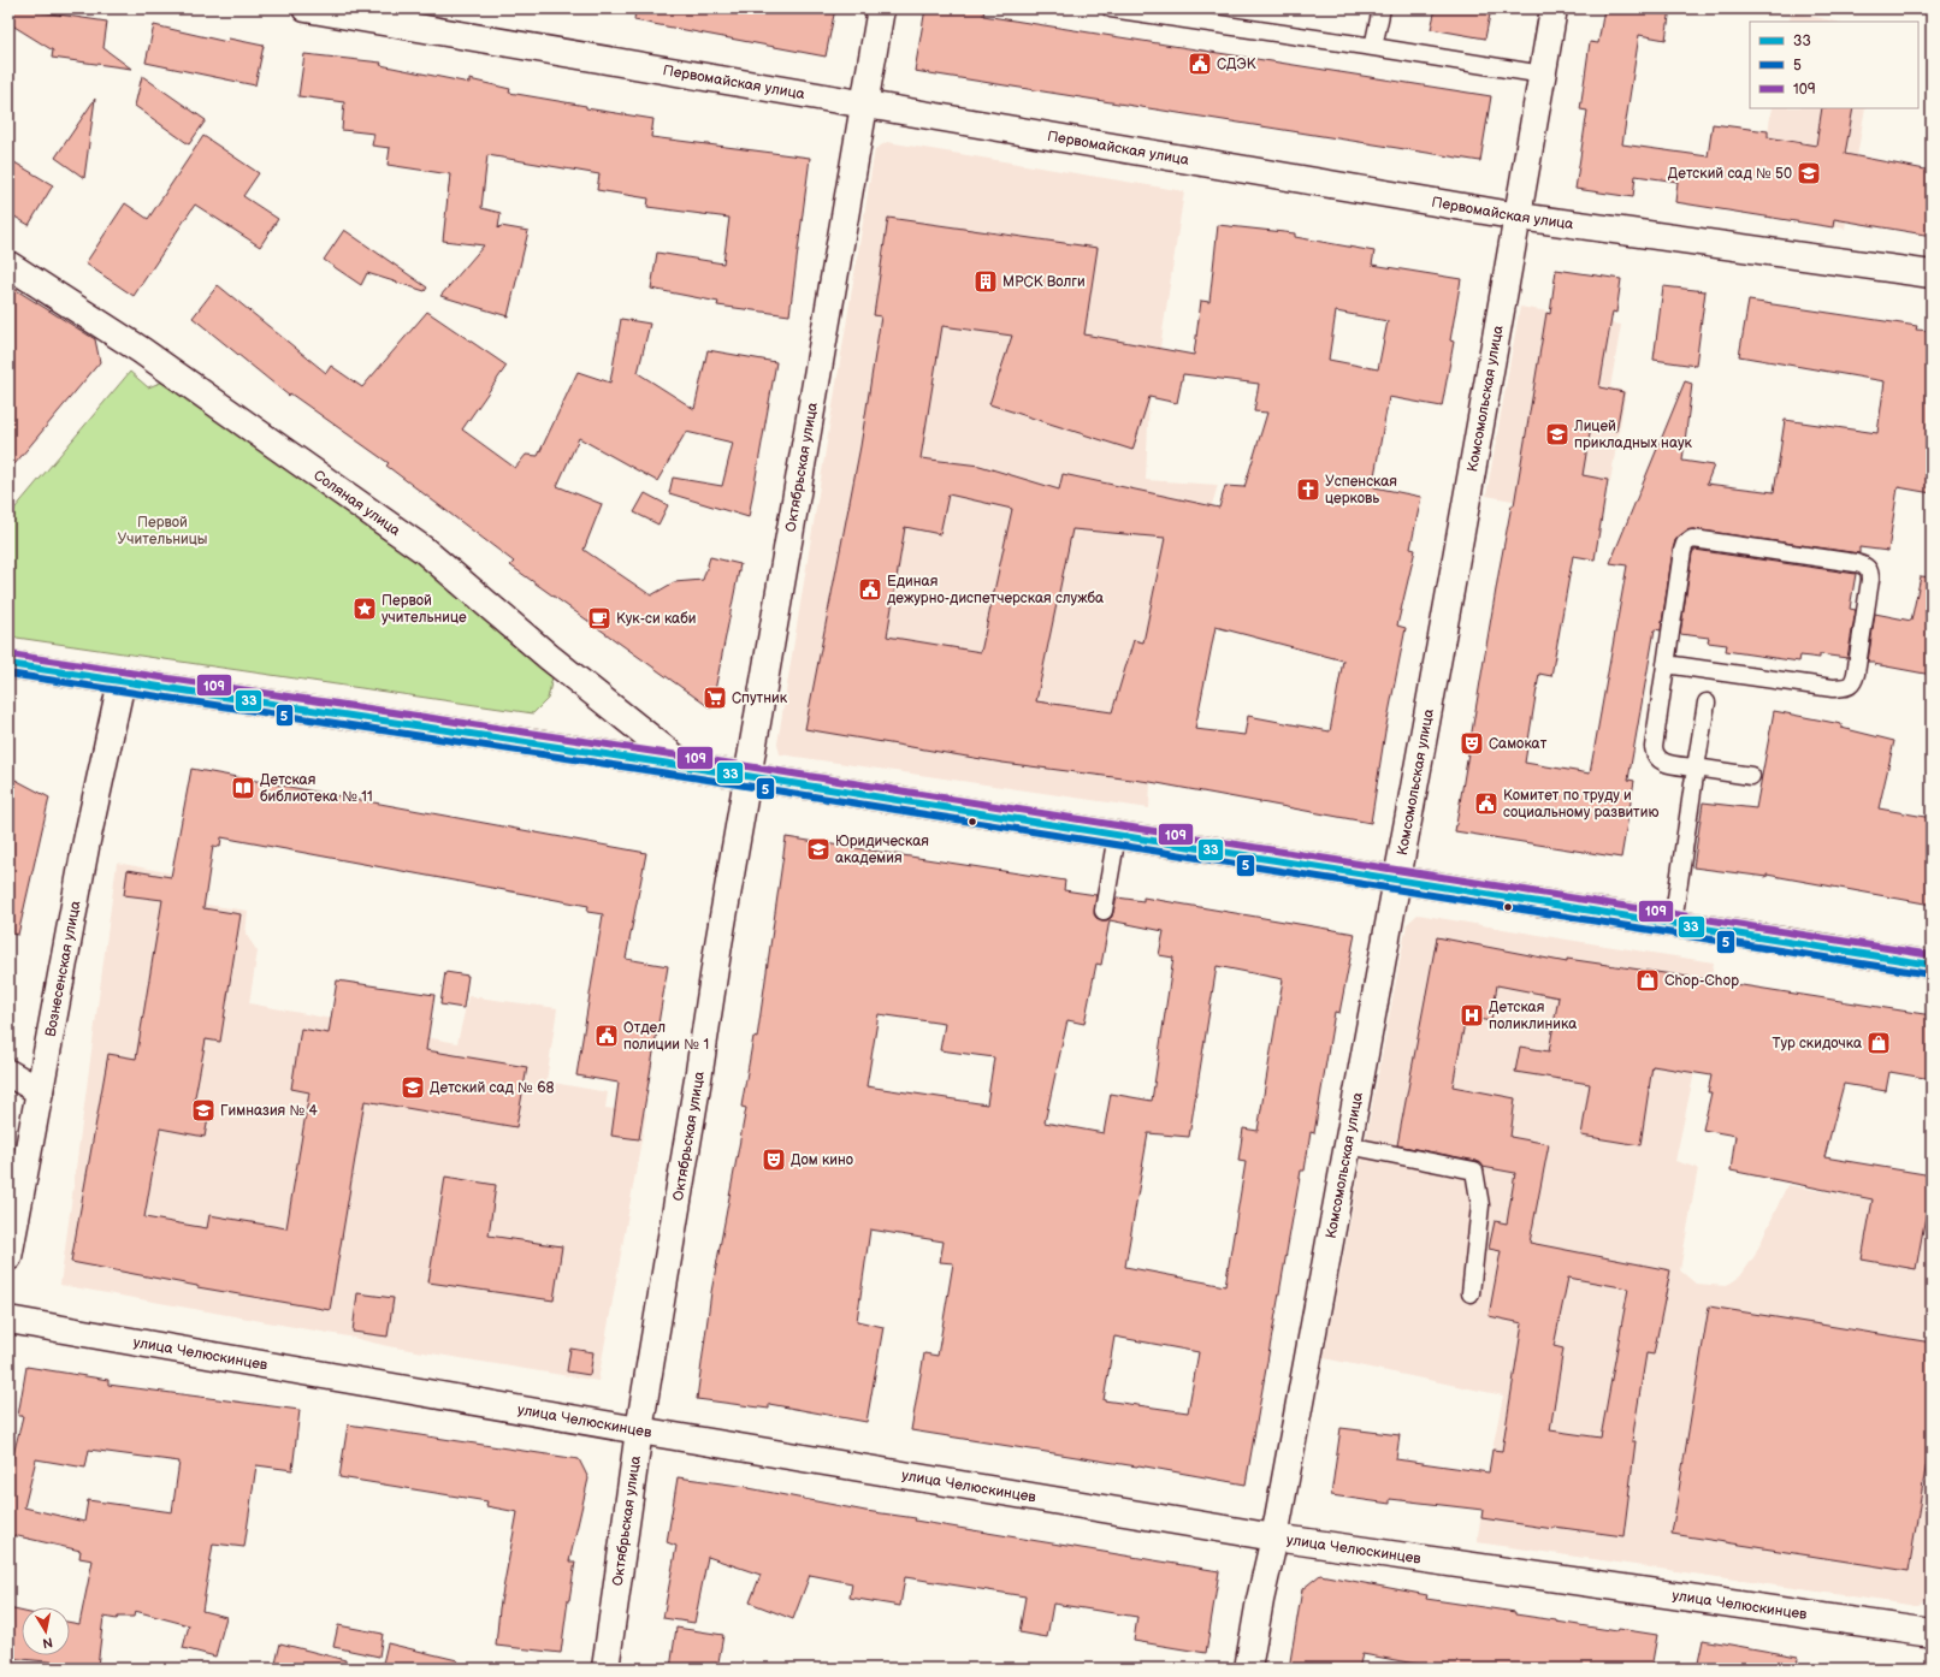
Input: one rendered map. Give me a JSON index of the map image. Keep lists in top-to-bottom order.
{
  "streets": {
    "street": [
      "Первомайская улица",
      "Комсомольская улица",
      "Октябрьская улица",
      "Соляная улица",
      "Вознесенская улица",
      "улица Челюскинцев"
    ]
  },
  "crossings": [
    ["Первомайская улица", "Комсомольская улица"],
    ["Первомайская улица", "Октябрьская улица"],
    ["Комсомольская улица", "улица Челюскинцев"],
    ["Октябрьская улица", "улица Челюскинцев"]
  ],
  "parks": ["Первой Учительницы"],
  "places": {
    "public building": [
      "СДЭК",
      "Единая дежурно-диспетчерская служба",
      "Комитет по труду и социальному развитию",
      "Отдел полиции № 1"
    ],
    "school or university": [
      "Детский сад № 50",
      "Лицей прикладных наук",
      "Юридическая академия",
      "Детский сад № 68",
      "Гимназия № 4"
    ],
    "building": ["МРСК Волги"],
    "church": ["Успенская церковь"],
    "place": ["Первой учительнице"],
    "cafe": ["Кук-си каби"],
    "supermarket": ["Спутник"],
    "theatre": ["Самокат", "Дом кино"],
    "library": ["Детская библиотека № 11"],
    "shop": ["Chop-Chop", "Тур скидочка"],
    "hospital": ["Детская поликлиника"]
  },
  "lines": ["transit line 109", "transit line 33", "transit line 5"],
  "legend": ["33", "5", "109"],
  "north": "bottom"
}
